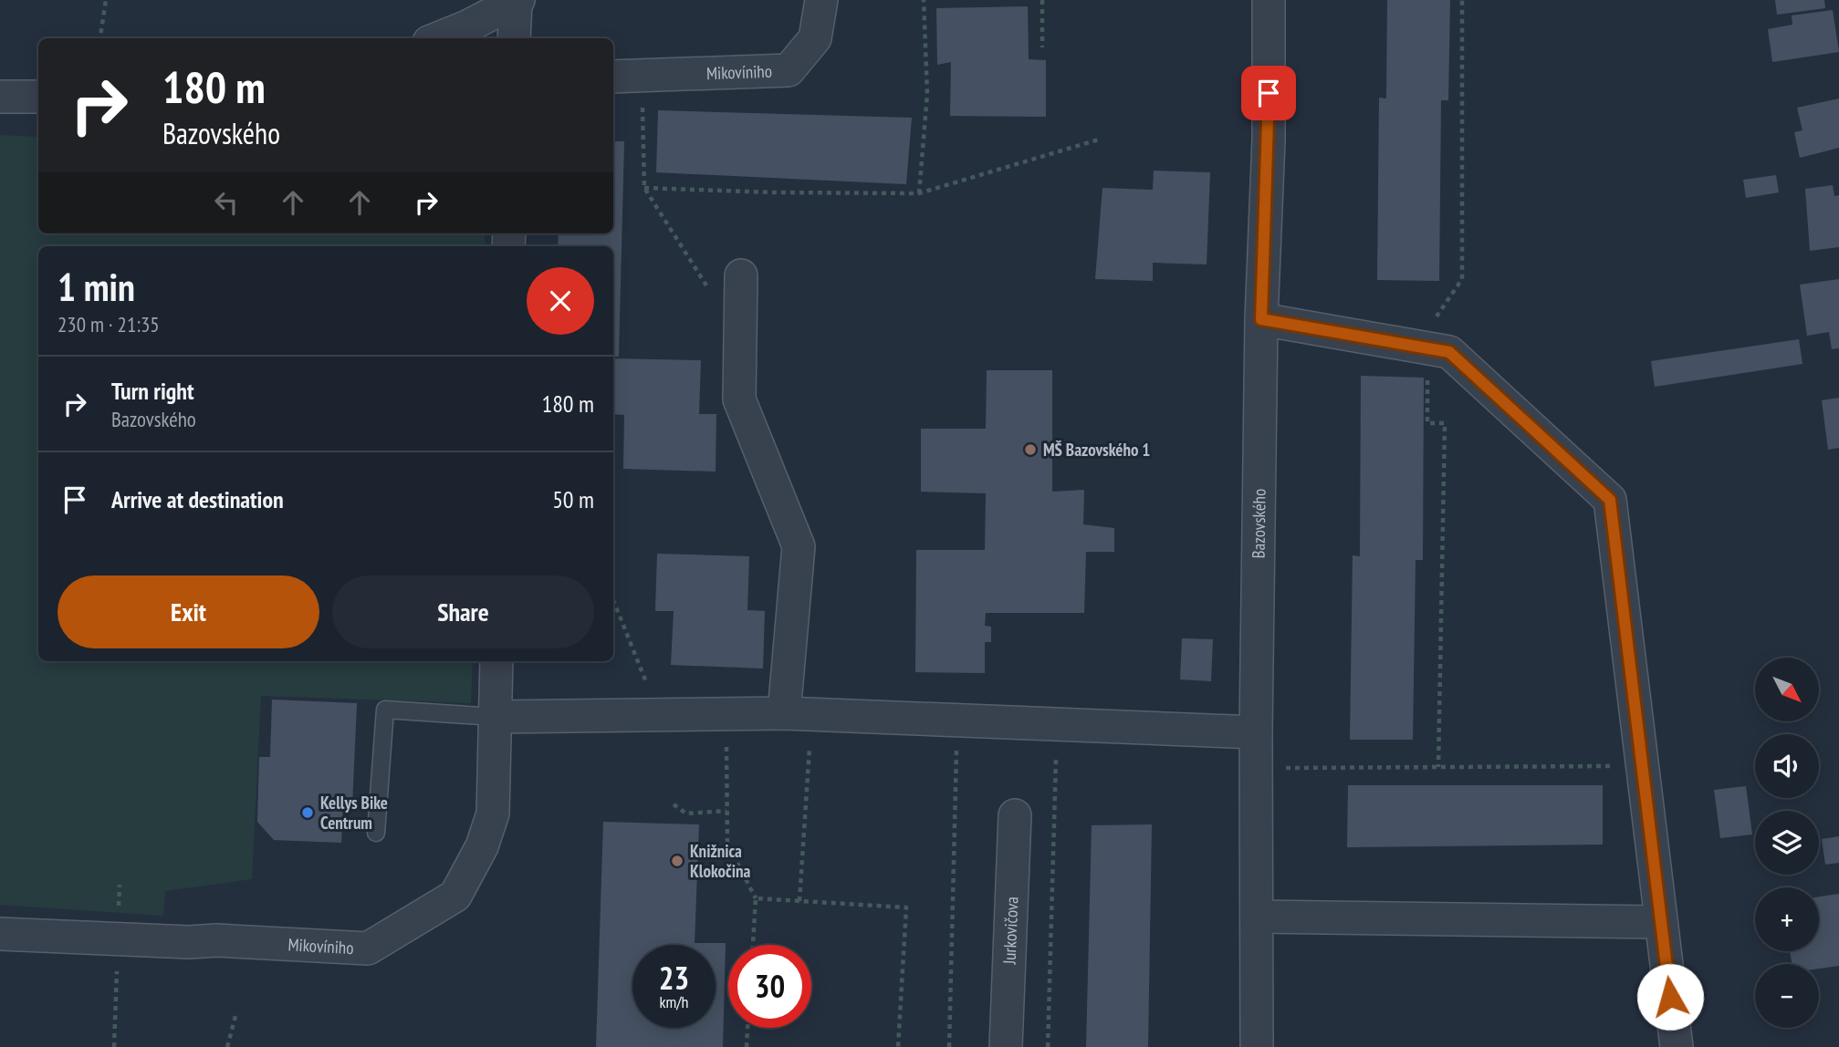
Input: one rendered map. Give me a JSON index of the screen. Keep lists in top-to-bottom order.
{
  "streets": {
    "street": ["Mikovíniho", "Bazovského", "Jurkovičova"]
  },
  "places": ["MŠ Bazovského 1", "Kellys Bike Centrum", "Knižnica Klokočina"],
  "north": "bottom right",
  "page": {
    "turn": ["180 m", "Bazovského"],
    "heading": ["1 min", "230 m · 21:35"],
    "list": [
      {
        "name": "Turn right",
        "note": "Bazovského",
        "value": "180 m"
      },
      {
        "name": "Arrive at destination",
        "value": "50 m"
      }
    ],
    "buttons": ["Exit", "Share"],
    "map_buttons": ["+", "−"],
    "speed": "23 km/h",
    "limit": "30"
  }
}
